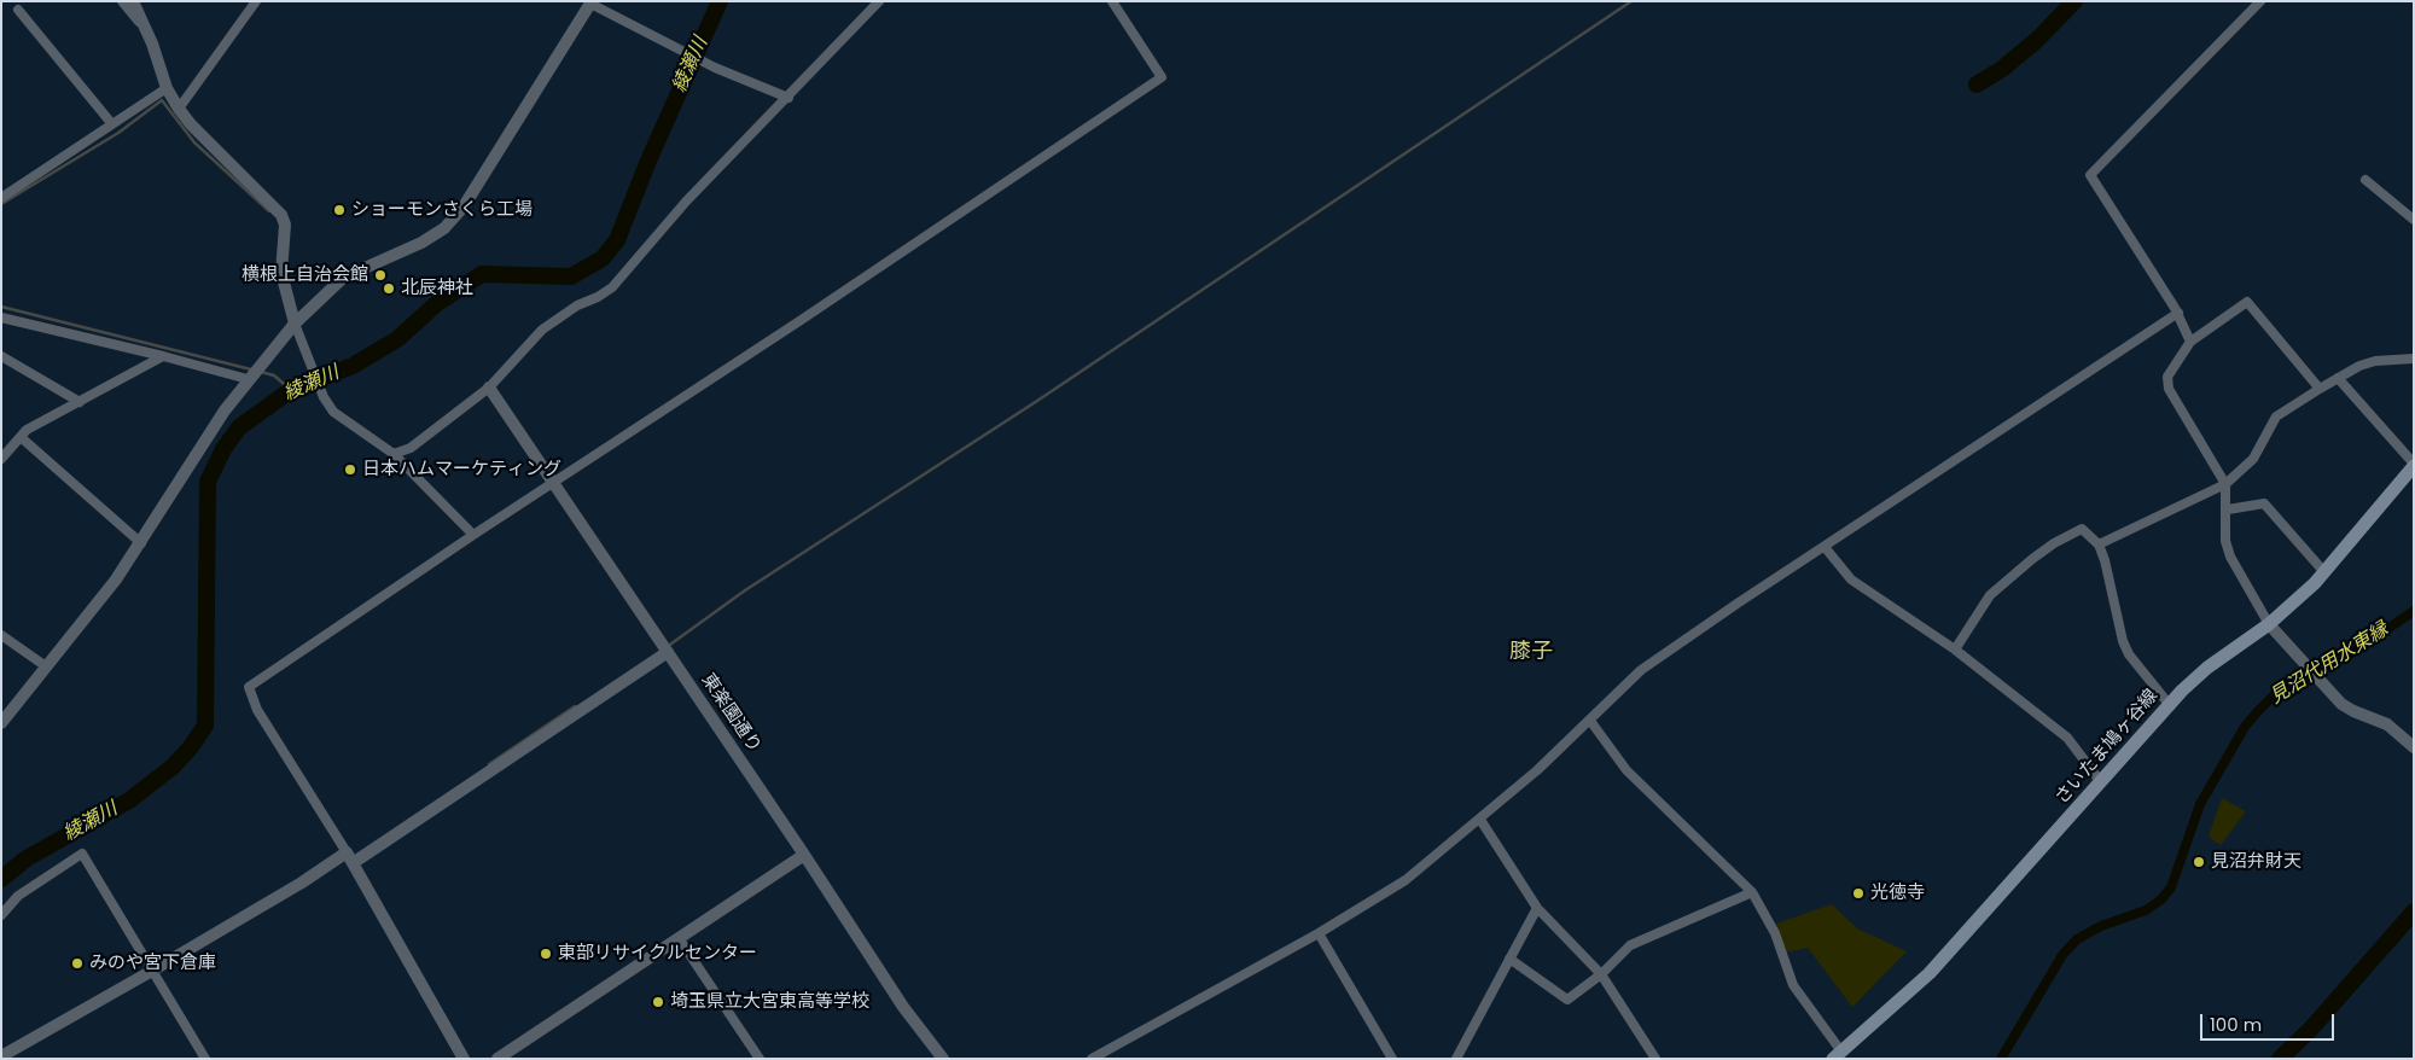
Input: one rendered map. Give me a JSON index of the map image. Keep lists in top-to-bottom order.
{
  "streets": {
    "main road": ["さいたま鳩ヶ谷線"],
    "street": ["東楽園通り"]
  },
  "districts": ["膝子"],
  "water": ["綾瀬川", "見沼代用水東縁"],
  "places": [
    "ショーモンさくら工場",
    "横根上自治会館",
    "北辰神社",
    "日本ハムマーケティング",
    "見沼弁財天",
    "光徳寺",
    "東部リサイクルセンター",
    "みのや宮下倉庫",
    "埼玉県立大宮東高等学校"
  ],
  "scale_bar": "100 m"
}
